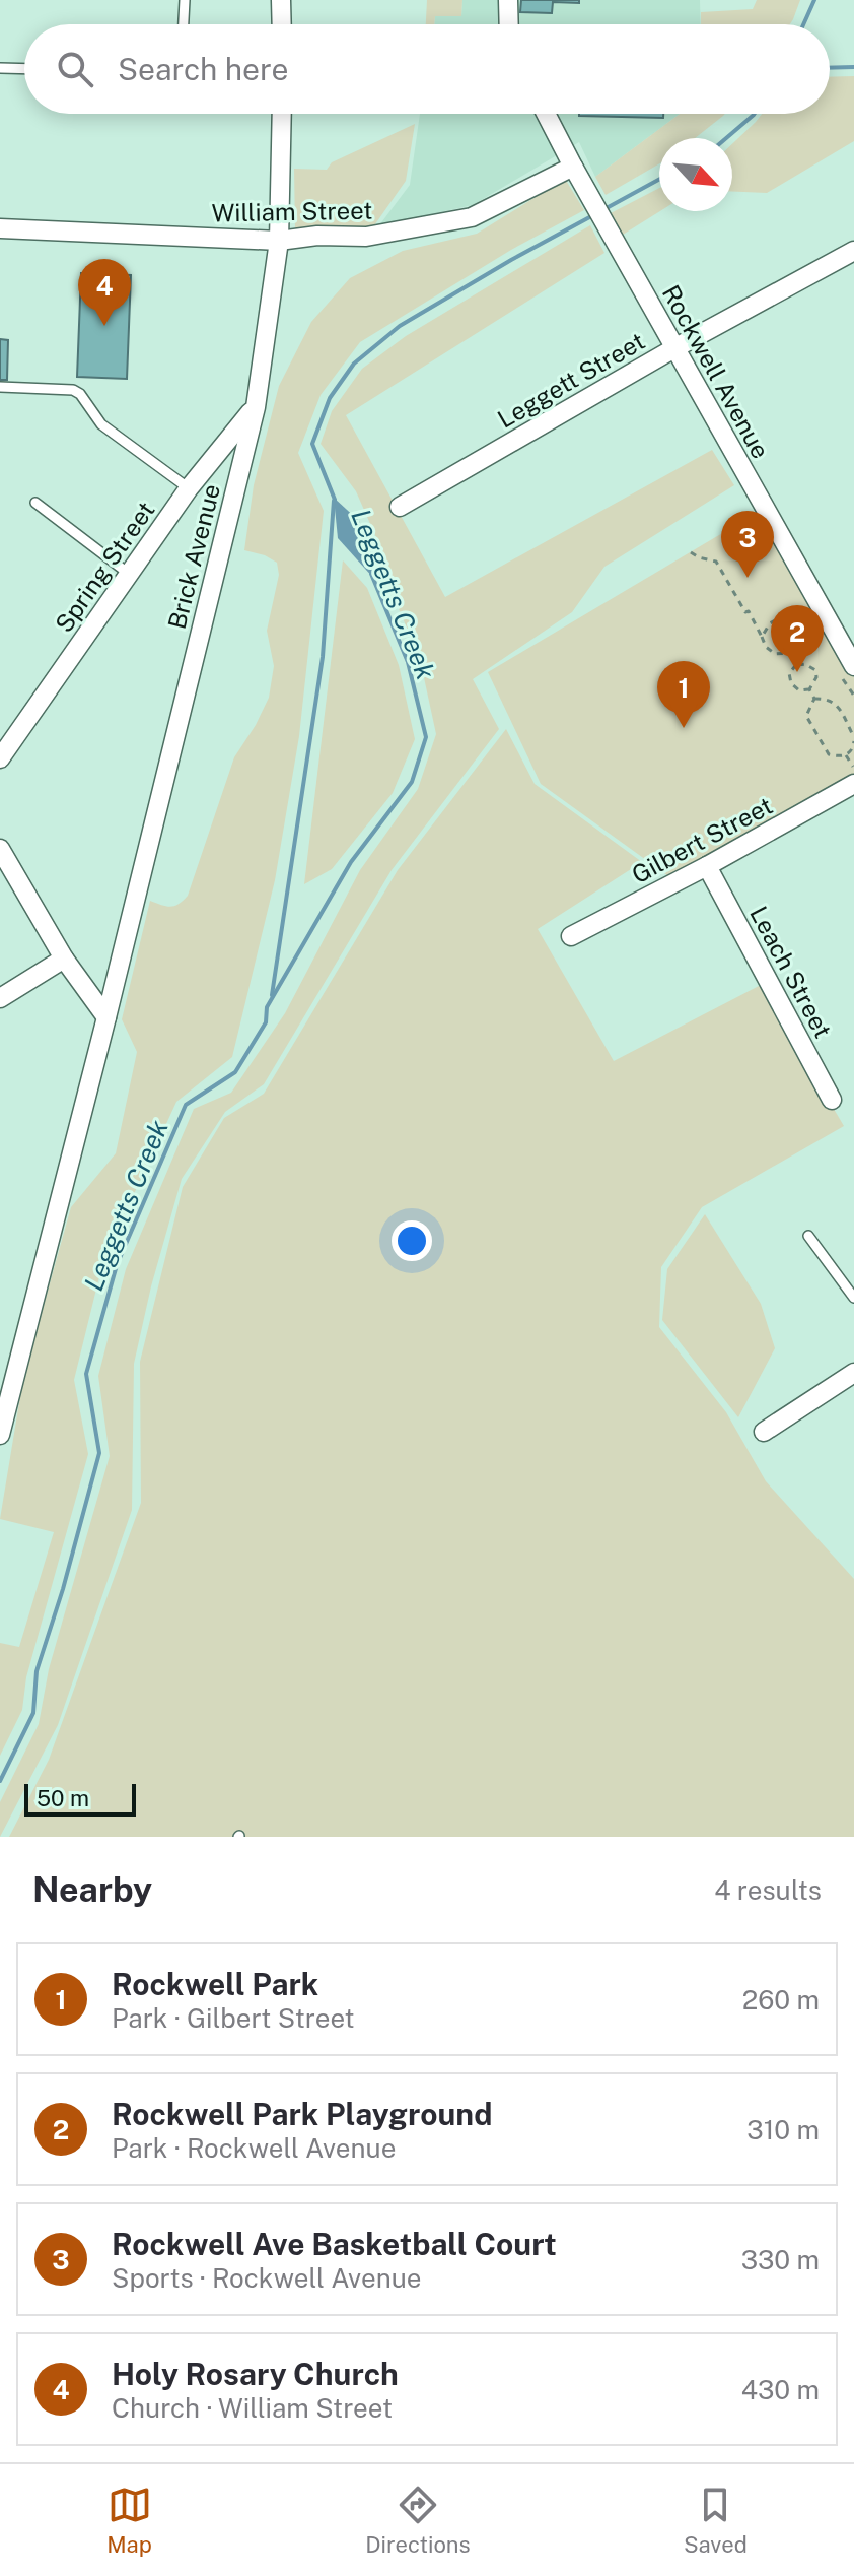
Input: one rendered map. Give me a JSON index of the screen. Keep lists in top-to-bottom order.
{
  "streets": {
    "street": [
      "William Street",
      "Rockwell Avenue",
      "Leggett Street",
      "Brick Avenue",
      "Spring Street",
      "Gilbert Street",
      "Leach Street"
    ]
  },
  "crossings": [
    ["William Street", "Rockwell Avenue"],
    ["William Street", "Brick Avenue"],
    ["Rockwell Avenue", "Leggett Street"],
    ["Brick Avenue", "Spring Street"],
    ["Gilbert Street", "Leach Street"]
  ],
  "water": ["Leggetts Creek"],
  "scale_bar": "50 m",
  "north": "bottom right",
  "page": {
    "search": "Search here",
    "pins": [
      "4",
      "3",
      "2",
      "1"
    ],
    "scale": "50 m",
    "heading": ["Nearby", "4 results"],
    "list": [
      {
        "mark": "1",
        "name": "Rockwell Park",
        "note": "Park · Gilbert Street",
        "value": "260 m"
      },
      {
        "mark": "2",
        "name": "Rockwell Park Playground",
        "note": "Park · Rockwell Avenue",
        "value": "310 m"
      },
      {
        "mark": "3",
        "name": "Rockwell Ave Basketball Court",
        "note": "Sports · Rockwell Avenue",
        "value": "330 m"
      },
      {
        "mark": "4",
        "name": "Holy Rosary Church",
        "note": "Church · William Street",
        "value": "430 m"
      }
    ],
    "nav": ["Map", "Directions", "Saved"]
  }
}
